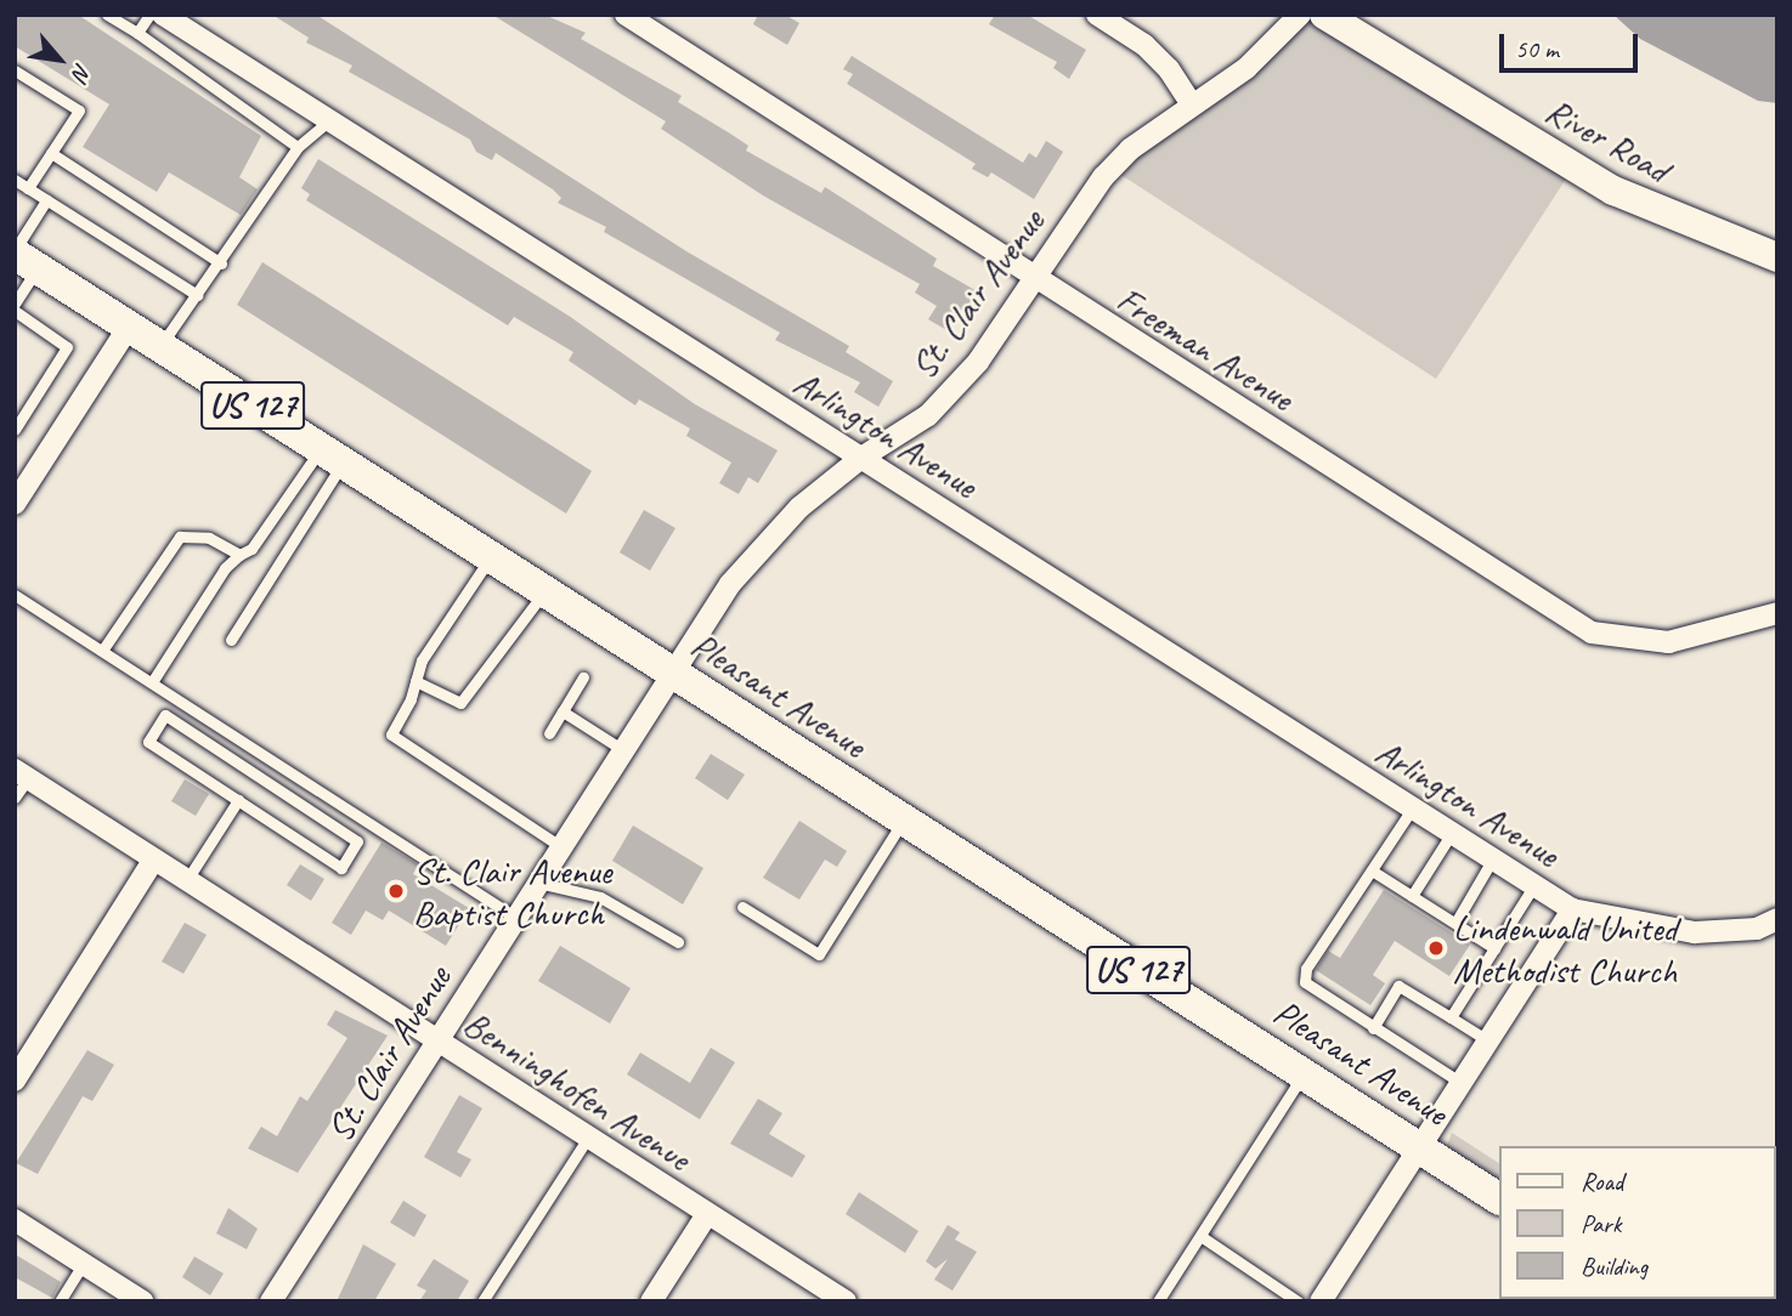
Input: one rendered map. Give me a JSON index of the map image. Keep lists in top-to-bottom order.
{
  "streets": {
    "main road": ["US 127", "Pleasant Avenue"],
    "street": [
      "River Road",
      "St. Clair Avenue",
      "Freeman Avenue",
      "Arlington Avenue",
      "Benninghofen Avenue"
    ]
  },
  "crossings": [
    ["St. Clair Avenue", "Freeman Avenue"],
    ["St. Clair Avenue", "Arlington Avenue"],
    ["St. Clair Avenue", "Pleasant Avenue"],
    ["St. Clair Avenue", "Benninghofen Avenue"]
  ],
  "places": ["St. Clair Avenue Baptist Church", "Lindenwald United Methodist Church"],
  "legend": ["Road", "Park", "Building"],
  "scale_bar": "50 m",
  "north": "bottom right"
}
